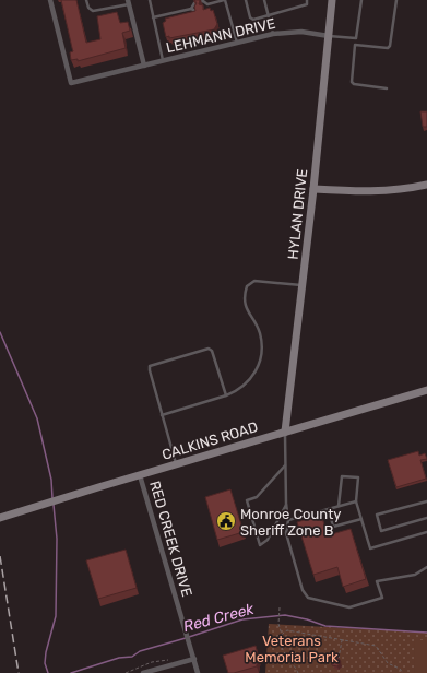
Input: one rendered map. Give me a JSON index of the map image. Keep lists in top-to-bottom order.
{
  "streets": {
    "main road": ["HYLAN DRIVE", "CALKINS ROAD"],
    "street": ["LEHMANN DRIVE", "RED CREEK DRIVE"]
  },
  "crossings": [
    ["LEHMANN DRIVE", "HYLAN DRIVE"],
    ["HYLAN DRIVE", "CALKINS ROAD"],
    ["CALKINS ROAD", "RED CREEK DRIVE"]
  ],
  "water": ["Red Creek"],
  "parks": ["Veterans Memorial Park"],
  "places": {
    "public building": ["Monroe County Sheriff Zone B"]
  }
}
